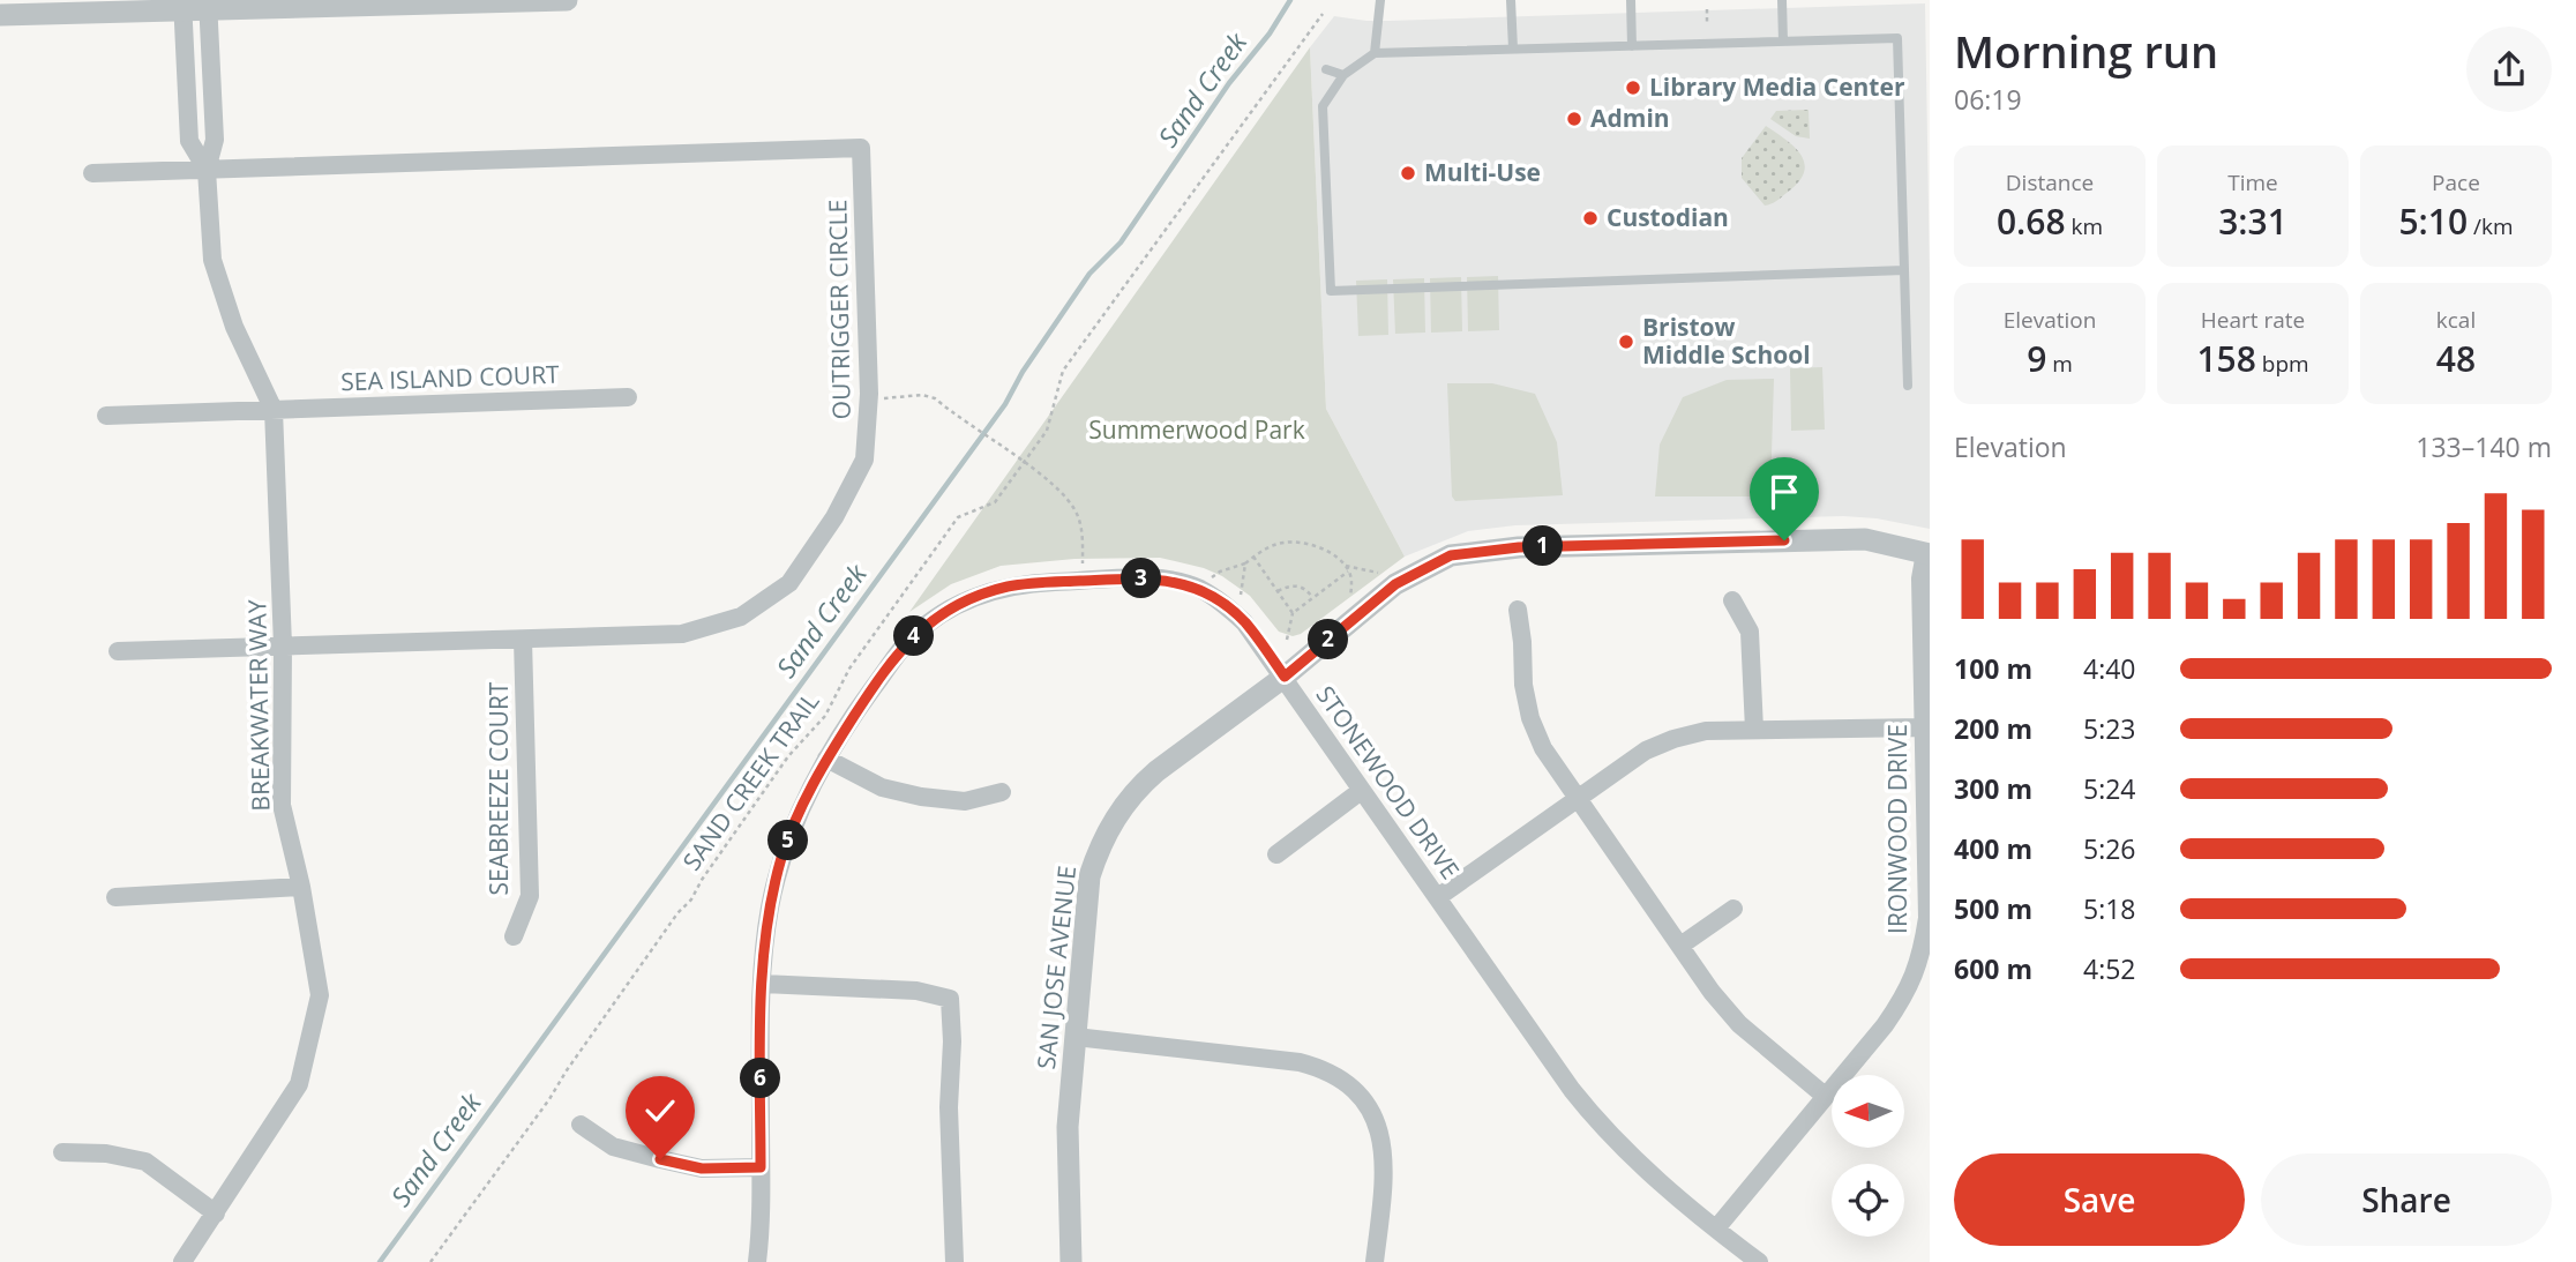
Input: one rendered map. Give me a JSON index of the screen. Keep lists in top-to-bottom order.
{
  "streets": {
    "street": [
      "OUTRIGGER CIRCLE",
      "SEA ISLAND COURT",
      "BREAKWATER WAY",
      "STONEWOOD DRIVE",
      "SEABREEZE COURT",
      "IRONWOOD DRIVE",
      "SAN JOSE AVENUE"
    ],
    "path": ["SAND CREEK TRAIL"]
  },
  "crossings": [
    ["OUTRIGGER CIRCLE", "BREAKWATER WAY"],
    ["OUTRIGGER CIRCLE", "SEABREEZE COURT"],
    ["SEA ISLAND COURT", "BREAKWATER WAY"],
    ["STONEWOOD DRIVE", "IRONWOOD DRIVE"],
    ["STONEWOOD DRIVE", "SAN JOSE AVENUE"],
    ["IRONWOOD DRIVE", "SAN JOSE AVENUE"]
  ],
  "water": ["Sand Creek"],
  "parks": ["Summerwood Park"],
  "places": [
    "Library Media Center",
    "Admin",
    "Multi-Use",
    "Custodian",
    "Bristow Middle School"
  ],
  "north": "left",
  "page": {
    "heading": ["Morning run", "06:19"],
    "stats": [
      ["Distance", "0.68 km"],
      ["Time", "3:31"],
      ["Pace", "5:10 /km"],
      ["Elevation", "9 m"],
      ["Heart rate", "158 bpm"],
      ["kcal", "48"]
    ],
    "chart": ["Elevation", "133–140 m"],
    "pins": [
      "1",
      "3",
      "4",
      "2",
      "5",
      "6"
    ],
    "list": [
      {
        "name": "100 m",
        "note": "4:40"
      },
      {
        "name": "200 m",
        "note": "5:23"
      },
      {
        "name": "300 m",
        "note": "5:24"
      },
      {
        "name": "400 m",
        "note": "5:26"
      },
      {
        "name": "500 m",
        "note": "5:18"
      },
      {
        "name": "600 m",
        "note": "4:52"
      }
    ],
    "buttons": ["Save", "Share"]
  }
}
